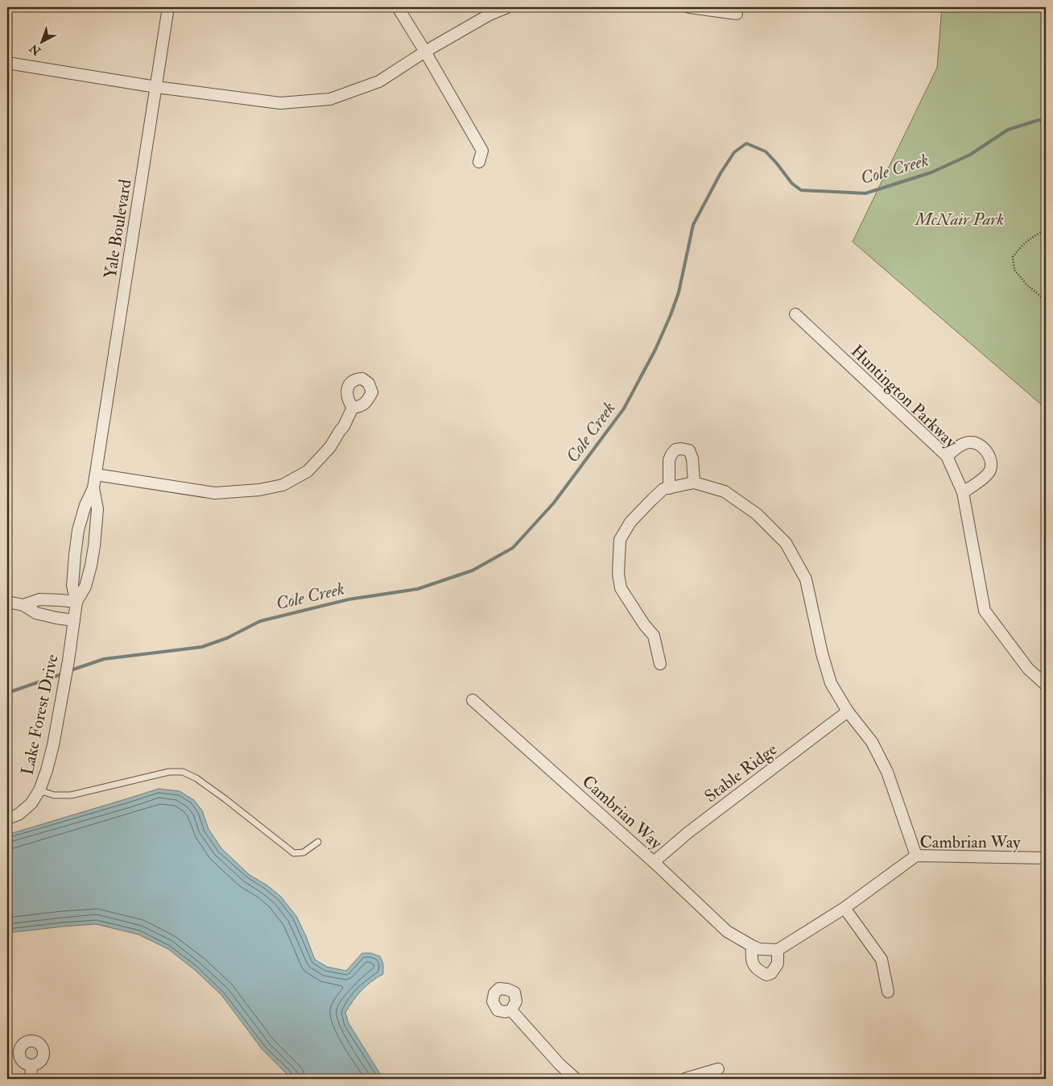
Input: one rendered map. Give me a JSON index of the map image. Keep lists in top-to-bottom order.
{
  "streets": {
    "street": [
      "Yale Boulevard",
      "Huntington Parkway",
      "Lake Forest Drive",
      "Stable Ridge",
      "Cambrian Way"
    ]
  },
  "crossings": [
    ["Yale Boulevard", "Lake Forest Drive"],
    ["Stable Ridge", "Cambrian Way"]
  ],
  "water": ["Cole Creek"],
  "parks": ["McNair Park"],
  "north": "bottom left"
}
